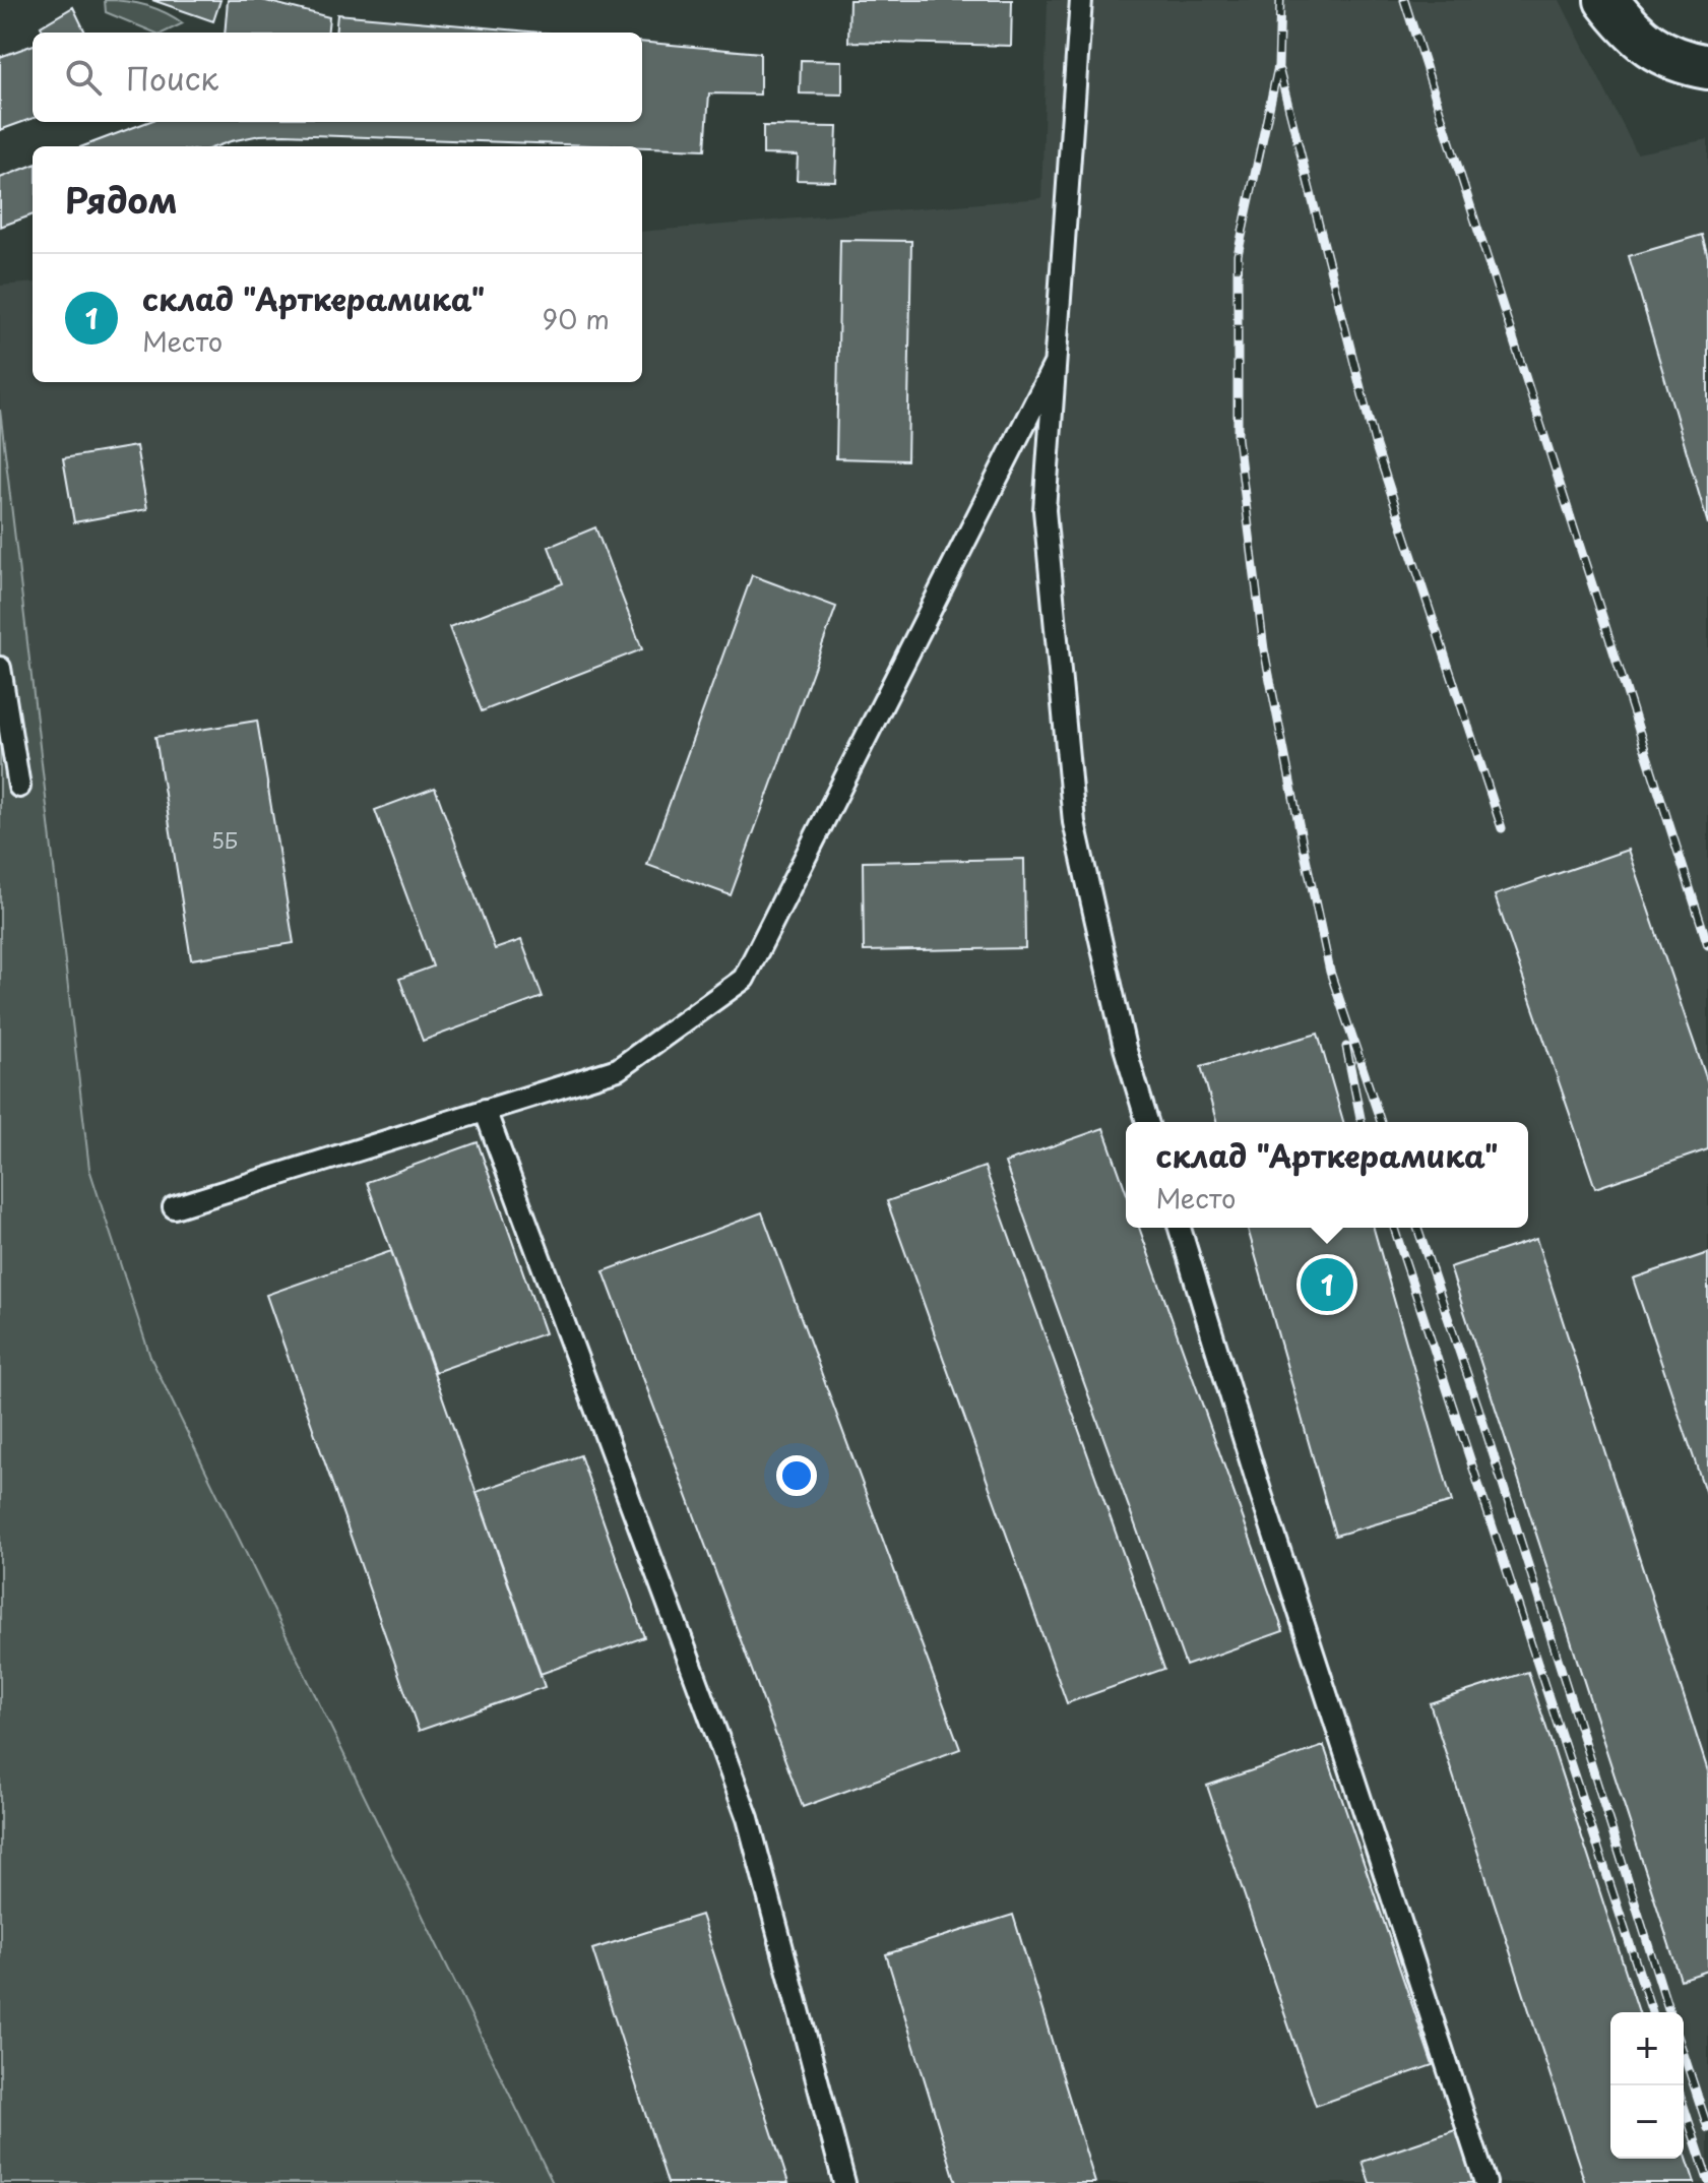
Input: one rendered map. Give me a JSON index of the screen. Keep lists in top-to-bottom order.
{
  "house_numbers": ["5Б"],
  "page": {
    "search": "Поиск",
    "heading": "Рядом",
    "list": [
      {
        "mark": "1",
        "name": "склад \"Арткерамика\"",
        "note": "Место",
        "value": "90 m"
      }
    ],
    "popup": ["склад \"Арткерамика\"", "Место"],
    "pins": "1",
    "map_buttons": ["+", "−"]
  }
}
